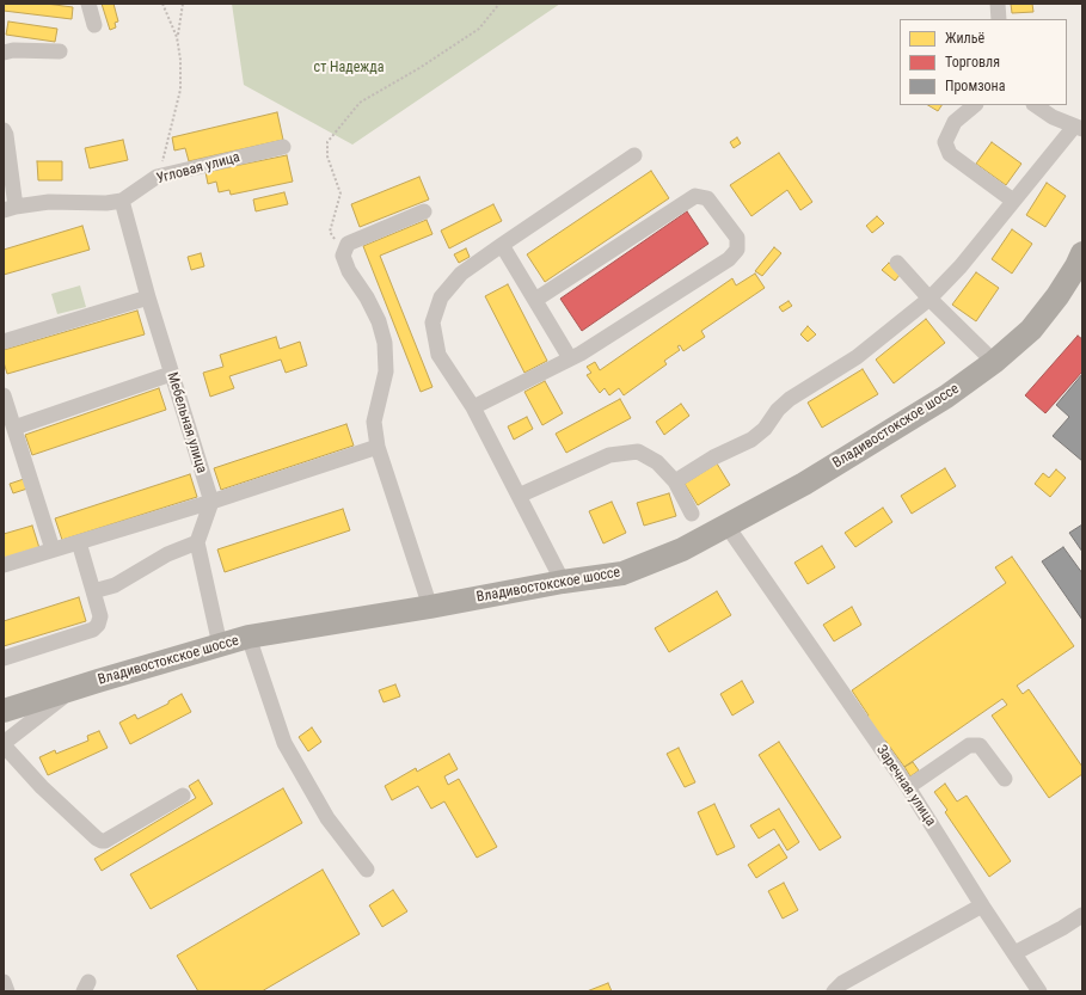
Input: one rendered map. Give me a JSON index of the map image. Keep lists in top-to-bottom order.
{
  "streets": {
    "highway": ["Владивостокское шоссе"],
    "street": ["Угловая улица", "Мебельная улица", "Заречная улица"]
  },
  "crossings": [
    ["Угловая улица", "Мебельная улица"],
    ["Владивостокское шоссе", "Заречная улица"]
  ],
  "parks": ["ст Надежда"],
  "legend": ["Жильё", "Торговля", "Промзона"]
}
